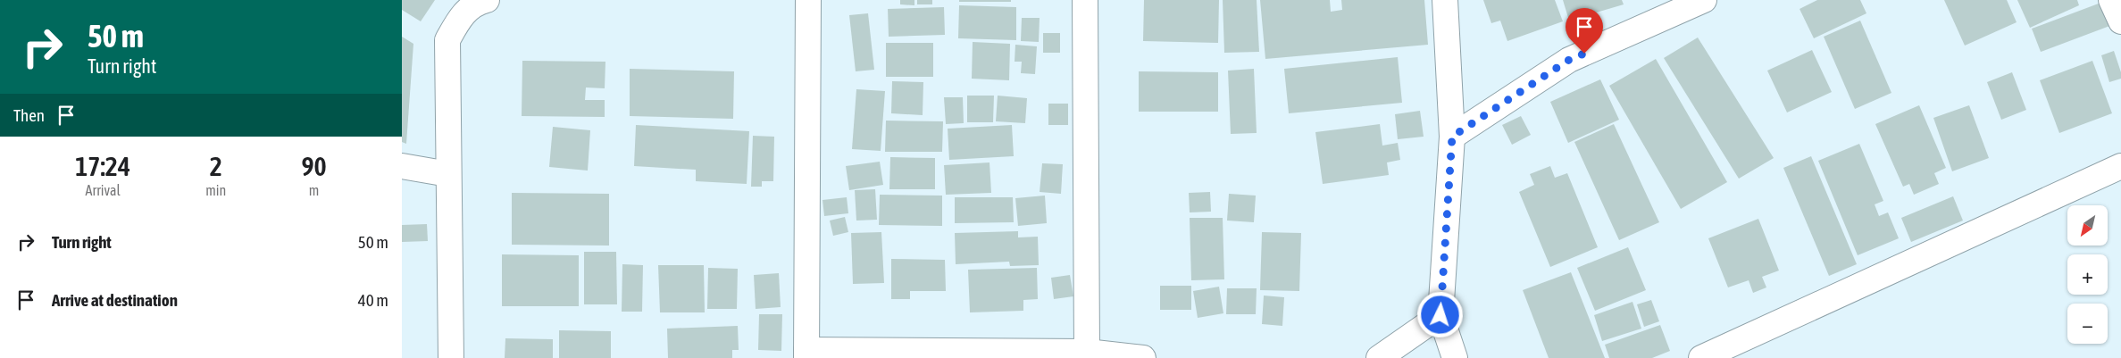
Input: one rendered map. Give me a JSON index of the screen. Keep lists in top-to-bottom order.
{
  "north": "bottom left",
  "page": {
    "turn": ["50 m", "Turn right"],
    "then": "Then",
    "eta": [
      "17:24",
      "Arrival",
      "2",
      "min",
      "90",
      "m"
    ],
    "map_buttons": ["+", "−"],
    "list": [
      {
        "name": "Turn right",
        "value": "50 m"
      },
      {
        "name": "Arrive at destination",
        "value": "40 m"
      }
    ]
  }
}
